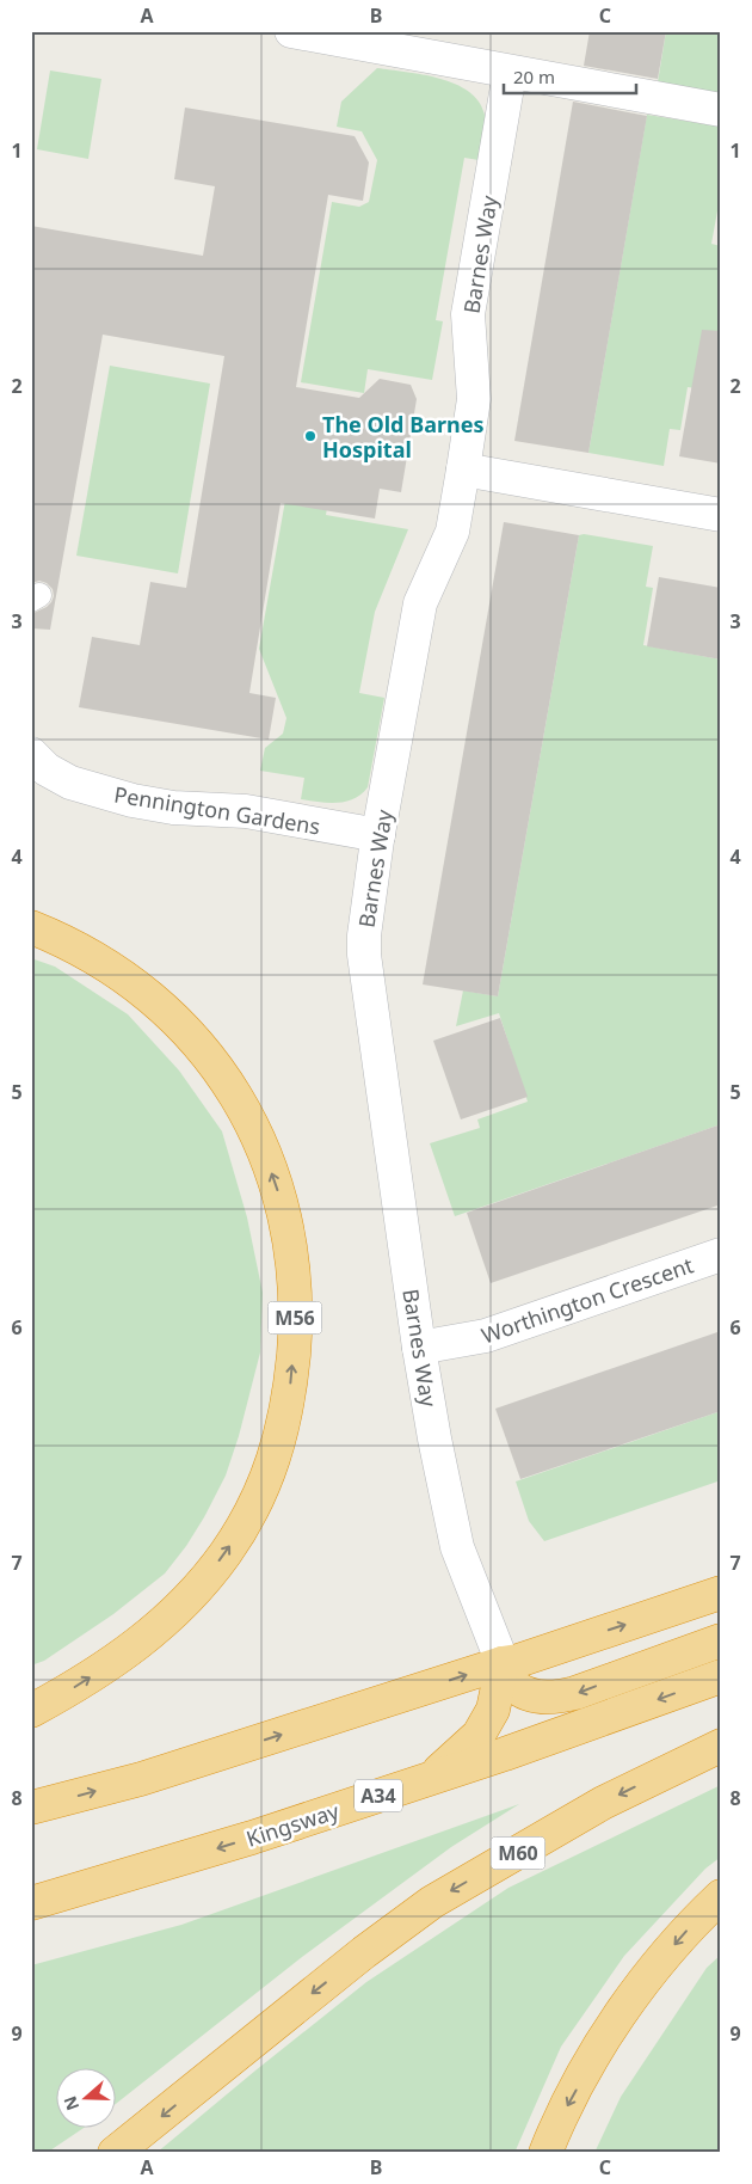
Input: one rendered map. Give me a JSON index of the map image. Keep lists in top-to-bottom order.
{
  "streets": {
    "highway": [
      "M56",
      "A34",
      "Kingsway",
      "M60"
    ],
    "street": ["Barnes Way", "Pennington Gardens", "Worthington Crescent"]
  },
  "crossings": [
    ["Barnes Way", "Pennington Gardens"],
    ["Barnes Way", "Worthington Crescent"]
  ],
  "places": ["The Old Barnes Hospital"],
  "scale_bar": "20 m",
  "north": "left",
  "grid": {
    "columns": ["A", "B", "C"],
    "rows": [
      "1",
      "2",
      "3",
      "4",
      "5",
      "6",
      "7",
      "8",
      "9"
    ]
  }
}
